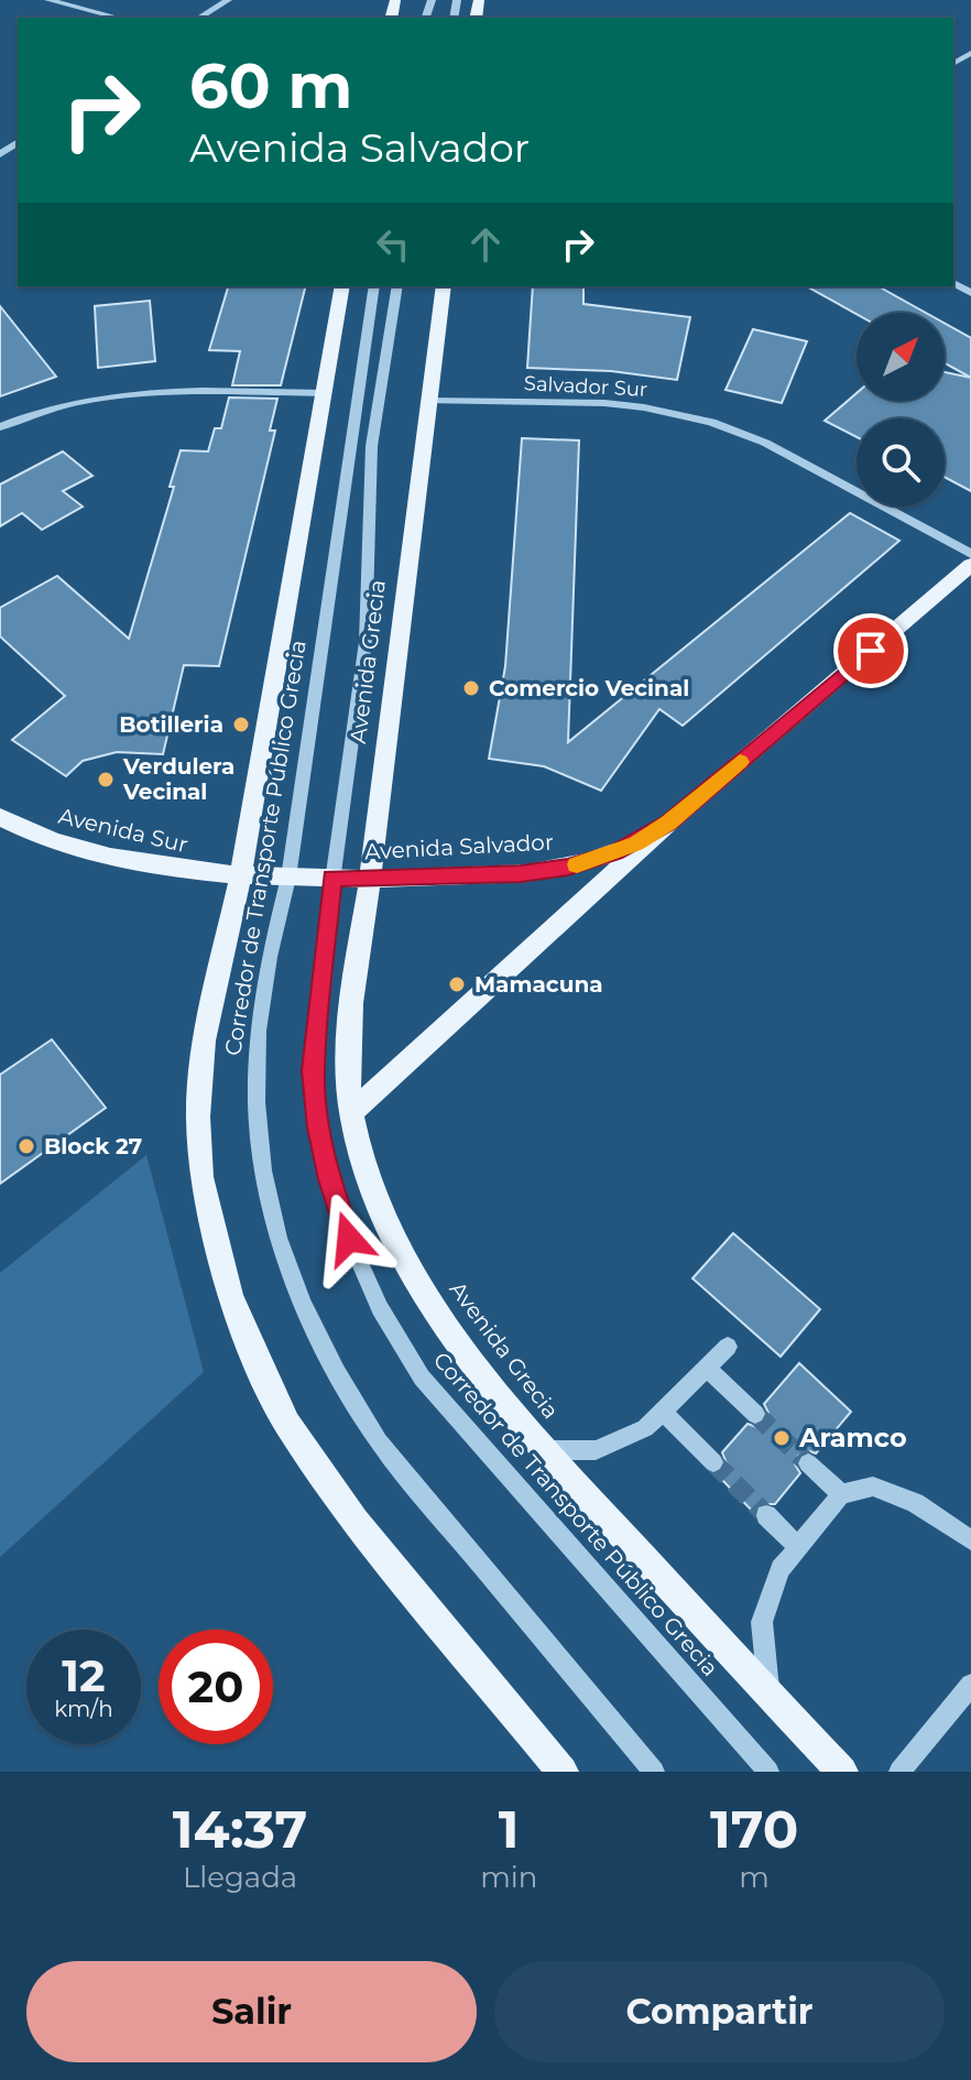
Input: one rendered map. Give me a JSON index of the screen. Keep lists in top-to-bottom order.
{
  "streets": {
    "main road": ["Avenida Grecia", "Avenida Sur", "Avenida Salvador"],
    "street": ["Salvador Sur", "Corredor de Transporte Público Grecia"]
  },
  "crossings": [
    ["Salvador Sur", "Avenida Grecia"],
    ["Avenida Grecia", "Avenida Salvador"],
    ["Avenida Sur", "Avenida Salvador"],
    ["Avenida Salvador", "Corredor de Transporte Público Grecia"]
  ],
  "places": [
    "Comercio Vecinal",
    "Botilleria",
    "Verdulera Vecinal",
    "Mamacuna",
    "Block 27",
    "Aramco"
  ],
  "north": "top right",
  "page": {
    "turn": ["60 m", "Avenida Salvador"],
    "speed": "12 km/h",
    "limit": "20",
    "eta": [
      "14:37",
      "Llegada",
      "1",
      "min",
      "170",
      "m"
    ],
    "buttons": ["Salir", "Compartir"]
  }
}
